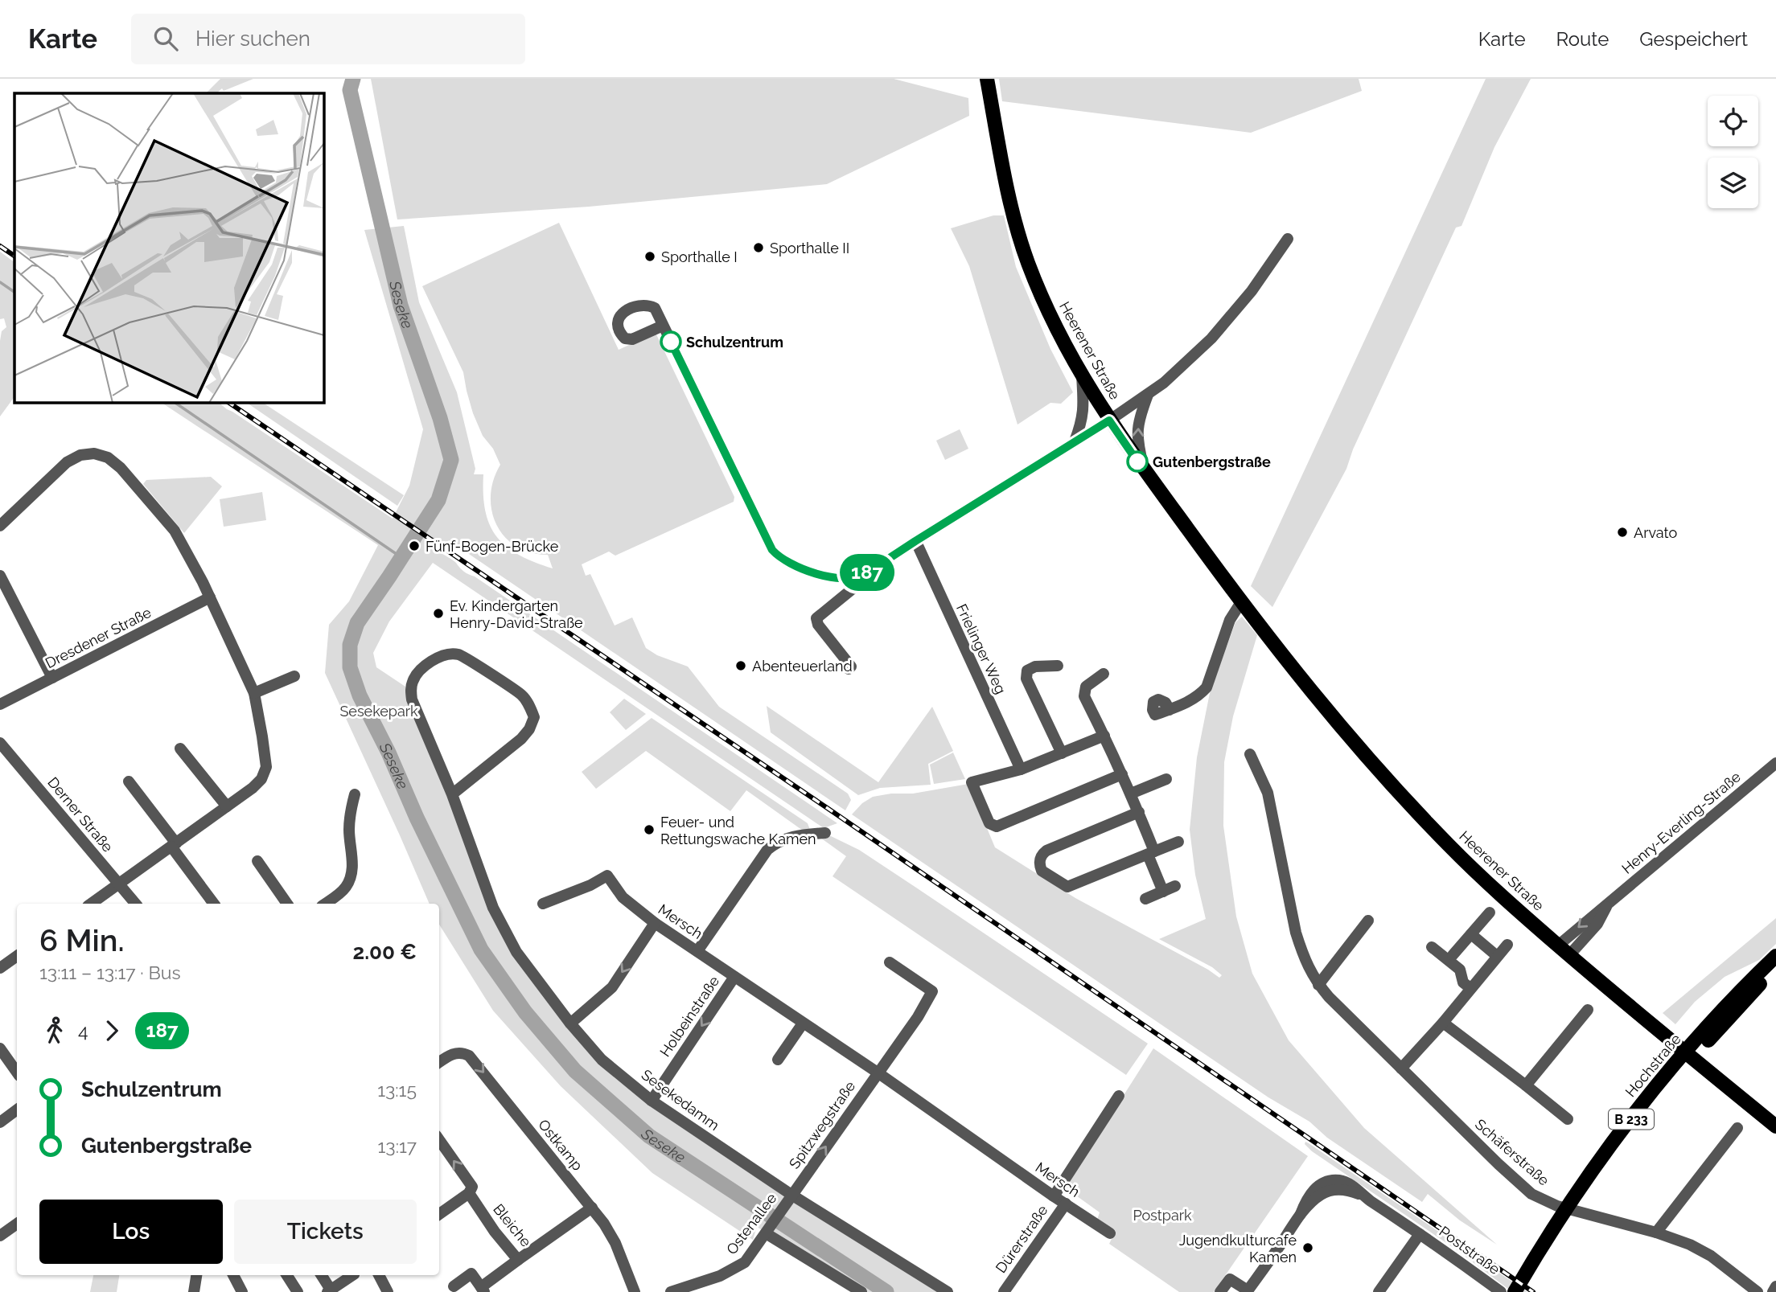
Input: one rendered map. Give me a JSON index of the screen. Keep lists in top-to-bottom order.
{
  "streets": {
    "main road": ["Heerener Straße", "Hochstraße", "B 233"],
    "street": [
      "Dresdener Straße",
      "Frielinger Weg",
      "Derner Straße",
      "Henry-Everling-Straße",
      "Mersch",
      "Holbeinstraße",
      "Sesekedamm",
      "Spitzwegstraße",
      "Ostkamp",
      "Schäferstraße",
      "Ostenallee",
      "Bleiche",
      "Dürerstraße",
      "Poststraße"
    ]
  },
  "crossings": [
    ["Heerener Straße", "Henry-Everling-Straße"],
    ["Mersch", "Holbeinstraße"],
    ["Mersch", "Spitzwegstraße"],
    ["Mersch", "Dürerstraße"],
    ["Holbeinstraße", "Sesekedamm"],
    ["Sesekedamm", "Spitzwegstraße"],
    ["Sesekedamm", "Ostenallee"],
    ["Spitzwegstraße", "Ostenallee"],
    ["Ostkamp", "Bleiche"]
  ],
  "one_way": ["Spitzwegstraße", "Ostkamp"],
  "water": ["Seseke"],
  "parks": ["Sesekepark", "Postpark"],
  "places": [
    "Sporthalle II",
    "Sporthalle I",
    "Schulzentrum",
    "Gutenbergstraße",
    "Arvato",
    "Fünf-Bogen-Brücke",
    "Ev. Kindergarten Henry-David-Straße",
    "Abenteuerland",
    "Feuer- und Rettungswache Kamen",
    "Jugendkulturcafe Kamen"
  ],
  "lines": ["bus line 187"],
  "page": {
    "header": "Karte",
    "search": "Hier suchen",
    "nav": ["Karte", "Route", "Gespeichert"],
    "on_map": "187",
    "heading": ["6 Min.", "13:11 – 13:17 · Bus", "2.00 €"],
    "legs": ["4", "187"],
    "list": [
      {
        "name": "Schulzentrum",
        "value": "13:15"
      },
      {
        "name": "Gutenbergstraße",
        "value": "13:17"
      }
    ],
    "buttons": ["Los", "Tickets"]
  }
}
